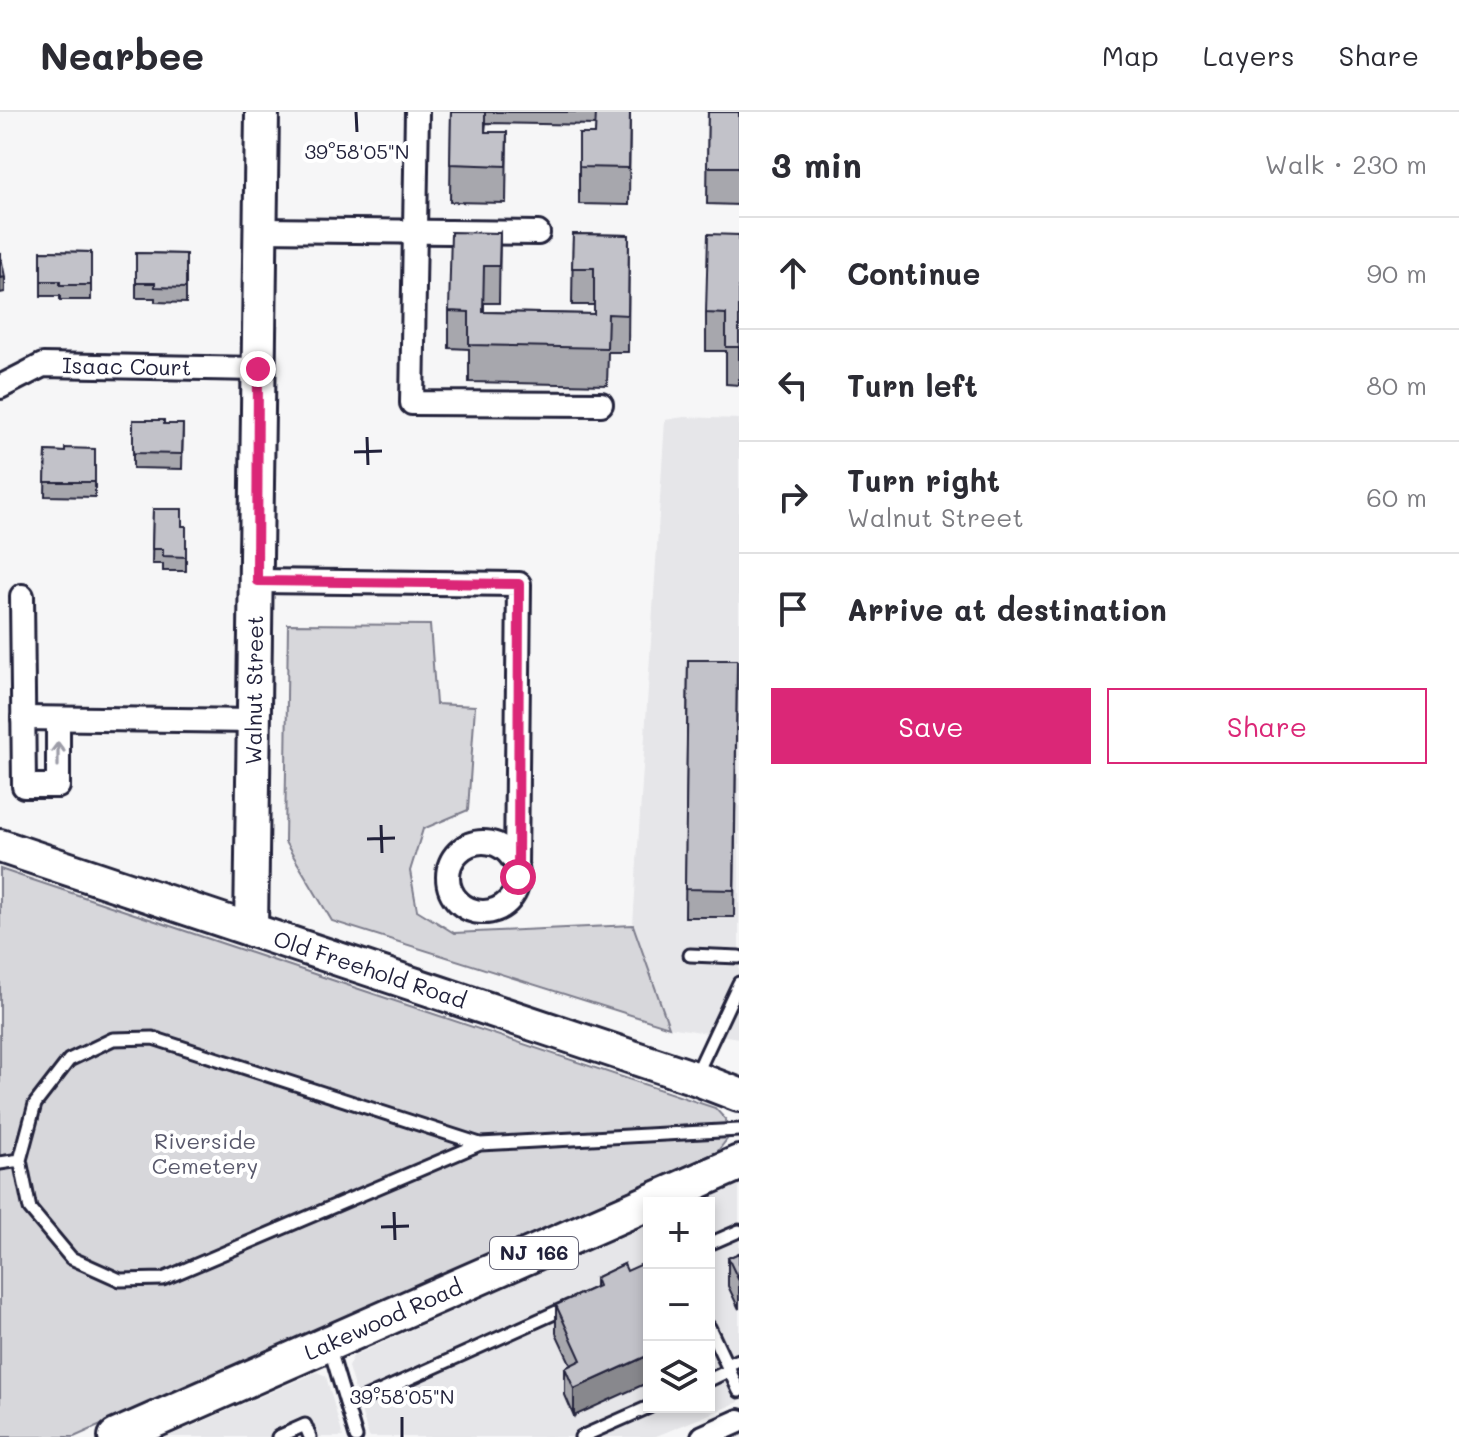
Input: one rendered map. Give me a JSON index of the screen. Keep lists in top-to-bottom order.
{
  "streets": {
    "main road": ["NJ 166", "Lakewood Road"],
    "street": ["Isaac Court", "Walnut Street", "Old Freehold Road"]
  },
  "crossings": [
    ["Isaac Court", "Walnut Street"],
    ["Walnut Street", "Old Freehold Road"]
  ],
  "parks": ["Riverside Cemetery"],
  "page": {
    "header": "Nearbee",
    "nav": ["Map", "Layers", "Share"],
    "heading": ["3 min", "Walk · 230 m"],
    "list": [
      ["Continue", "90 m"],
      ["Turn left", "80 m"],
      ["Turn right", "Walnut Street", "60 m"],
      "Arrive at destination"
    ],
    "buttons": ["Save", "Share"],
    "map_buttons": ["+", "−"]
  },
  "coordinates": ["39°58'05\"N"]
}
